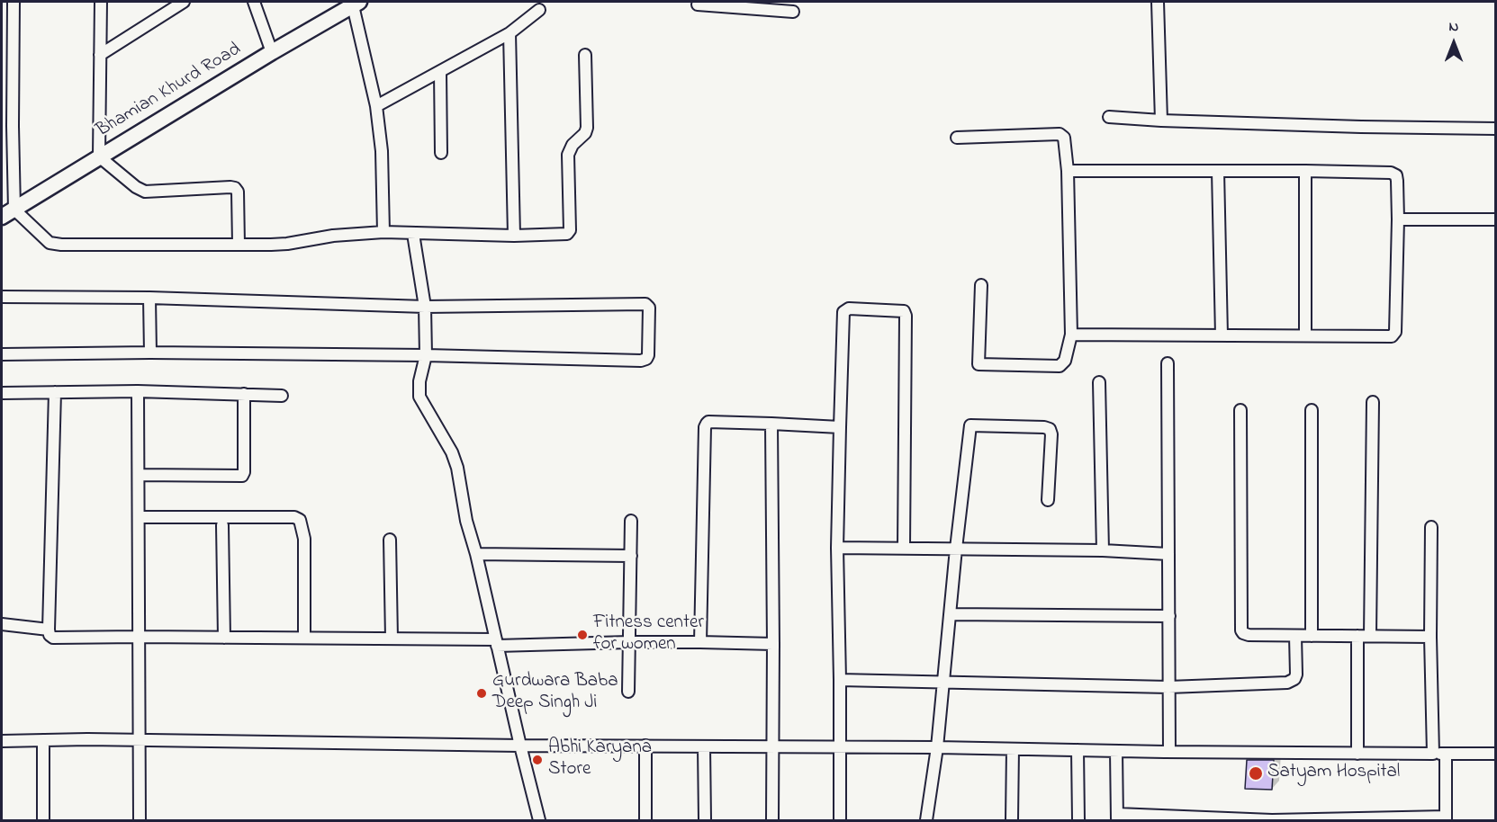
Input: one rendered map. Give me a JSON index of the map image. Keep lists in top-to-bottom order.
{
  "streets": {
    "street": ["Bhamian Khurd Road"]
  },
  "places": [
    "Fitness center for women",
    "Gurdwara Baba Deep Singh Ji",
    "Abhi Karyana Store",
    "Satyam Hospital"
  ],
  "north": "top"
}
